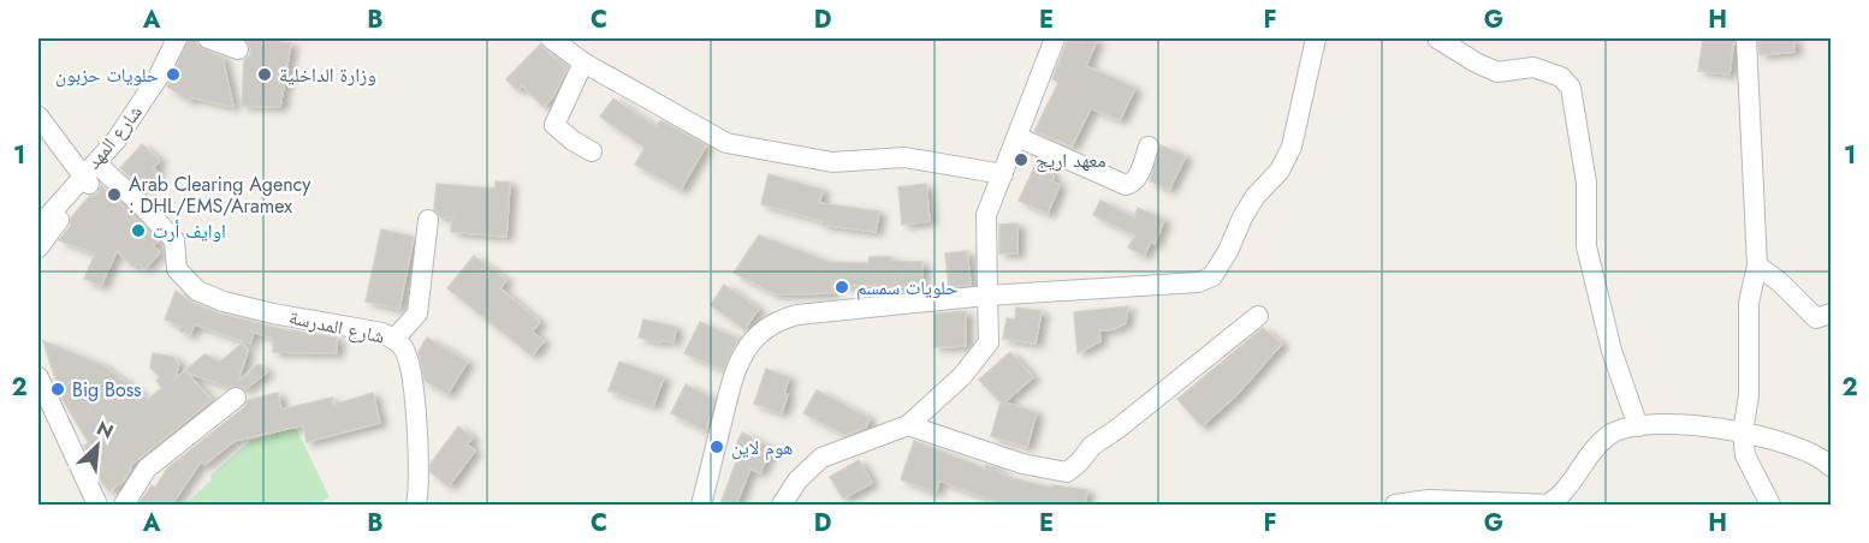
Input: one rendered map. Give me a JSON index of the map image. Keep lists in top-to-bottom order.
{
  "streets": {
    "street": ["شارع المهد", "شارع المدرسة"]
  },
  "crossings": [
    ["شارع المهد", "شارع المدرسة"]
  ],
  "places": [
    "حلويات حزبون",
    "وزارة الداخلية",
    "معهد اريج",
    "Arab Clearing Agency : DHL/EMS/Aramex",
    "اوايف أرت",
    "حلويات سمسم",
    "Big Boss",
    "هوم لاين"
  ],
  "north": "top right",
  "grid": {
    "columns": [
      "A",
      "B",
      "C",
      "D",
      "E",
      "F",
      "G",
      "H"
    ],
    "rows": ["1", "2"]
  }
}
